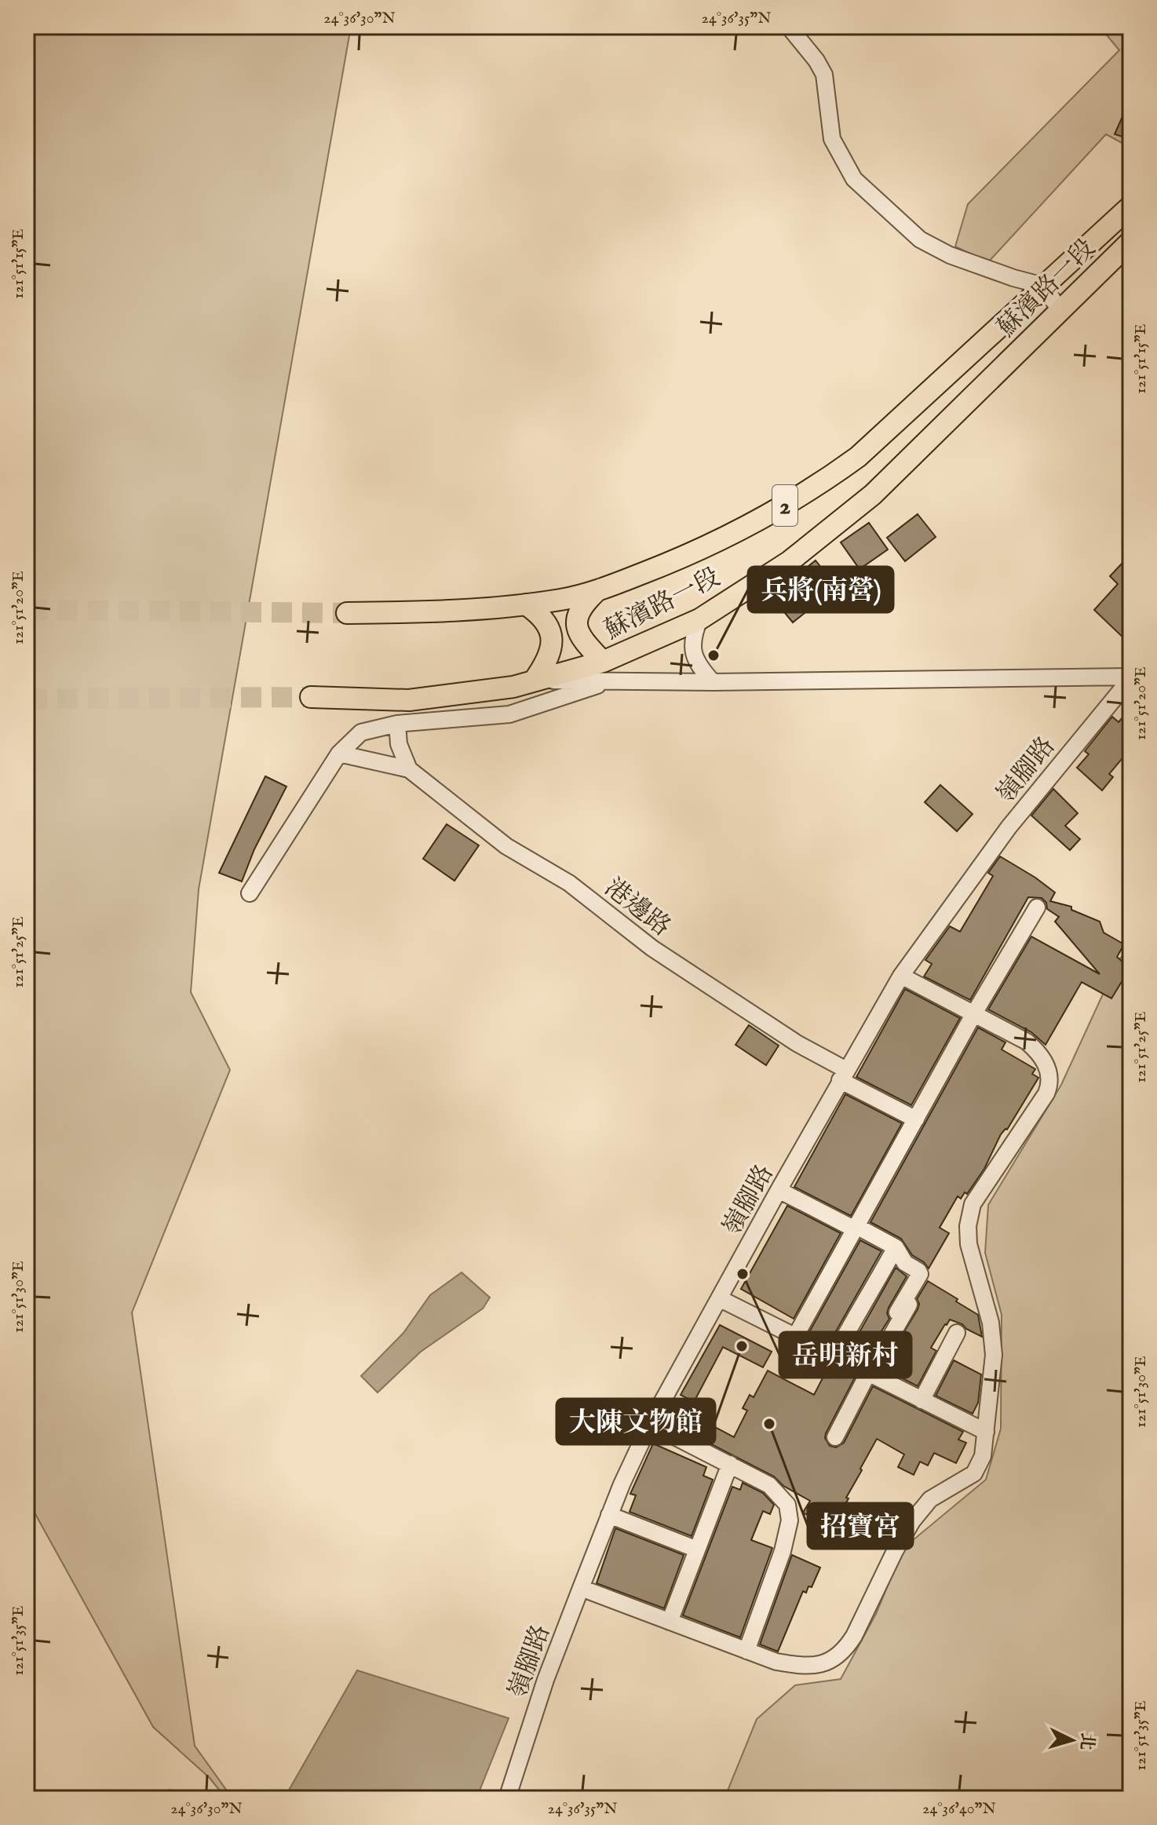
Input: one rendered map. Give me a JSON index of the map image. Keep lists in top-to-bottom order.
{
  "streets": {
    "main road": ["蘇濱路一段", "2"],
    "street": ["嶺腳路", "港邊路"]
  },
  "crossings": [
    ["嶺腳路", "港邊路"]
  ],
  "places": [
    "兵將(南營)",
    "岳明新村",
    "大陳文物館",
    "招寶宮"
  ],
  "north": "right",
  "coordinates": [
    "24°36'30\"N",
    "24°36'35\"N",
    "121°51'15\"E",
    "121°51'20\"E",
    "121°51'25\"E",
    "121°51'30\"E",
    "121°51'35\"E",
    "24°36'40\"N"
  ]
}
